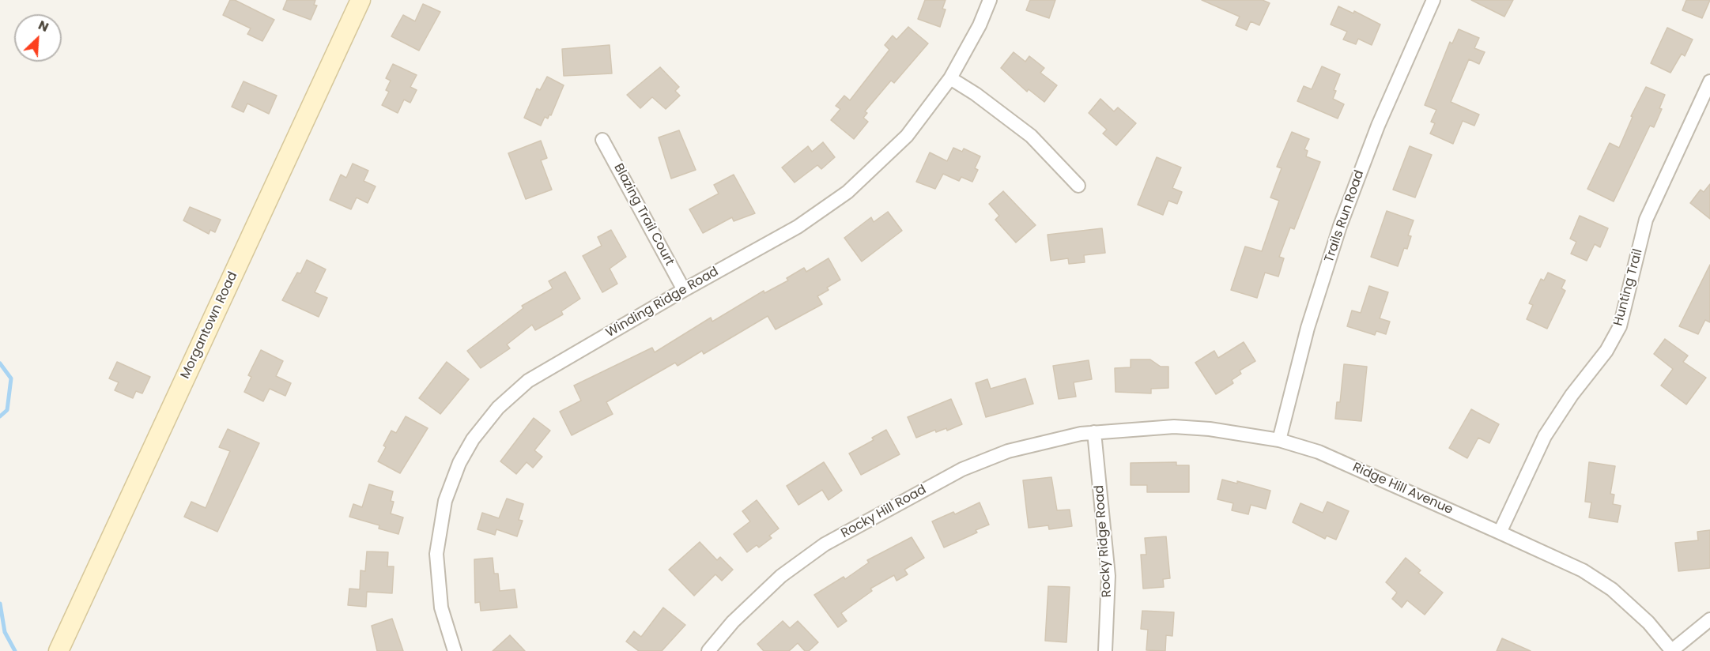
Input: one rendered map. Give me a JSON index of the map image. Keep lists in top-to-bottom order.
{
  "streets": {
    "main road": ["Morgantown Road"],
    "street": [
      "Blazing Trail Court",
      "Trails Run Road",
      "Hunting Trail",
      "Winding Ridge Road",
      "Ridge Hill Avenue",
      "Rocky Hill Road",
      "Rocky Ridge Road"
    ]
  },
  "crossings": [
    ["Blazing Trail Court", "Winding Ridge Road"],
    ["Trails Run Road", "Ridge Hill Avenue"],
    ["Hunting Trail", "Ridge Hill Avenue"],
    ["Ridge Hill Avenue", "Rocky Hill Road"],
    ["Ridge Hill Avenue", "Rocky Ridge Road"],
    ["Rocky Hill Road", "Rocky Ridge Road"]
  ],
  "north": "top right"
}
